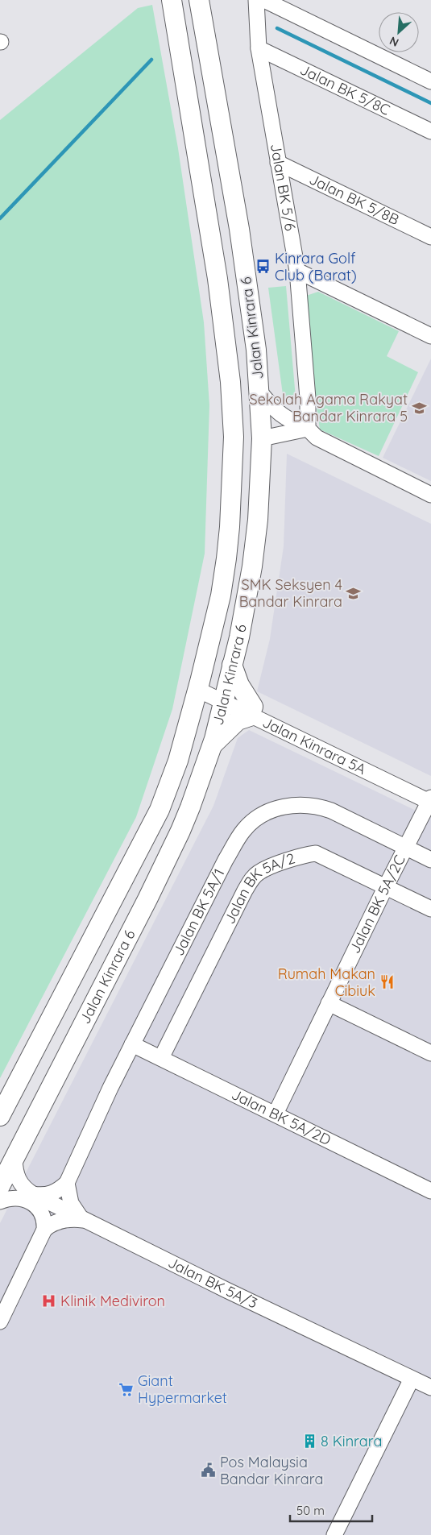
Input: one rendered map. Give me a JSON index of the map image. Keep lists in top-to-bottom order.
{
  "streets": {
    "main road": ["Jalan Kinrara 6"],
    "street": [
      "Jalan BK 5/8C",
      "Jalan BK 5/6",
      "Jalan BK 5/8B",
      "Jalan Kinrara 5A",
      "Jalan BK 5A/2",
      "Jalan BK 5A/2C",
      "Jalan BK 5A/1",
      "Jalan BK 5A/2D",
      "Jalan BK 5A/3"
    ]
  },
  "crossings": [
    ["Jalan BK 5/8C", "Jalan BK 5/6"],
    ["Jalan BK 5/6", "Jalan BK 5/8B"],
    ["Jalan Kinrara 6", "Jalan Kinrara 5A"],
    ["Jalan Kinrara 6", "Jalan BK 5A/3"],
    ["Jalan Kinrara 5A", "Jalan BK 5A/2C"],
    ["Jalan BK 5A/2", "Jalan BK 5A/2C"],
    ["Jalan BK 5A/2", "Jalan BK 5A/2D"],
    ["Jalan BK 5A/2C", "Jalan BK 5A/1"],
    ["Jalan BK 5A/2C", "Jalan BK 5A/2D"],
    ["Jalan BK 5A/1", "Jalan BK 5A/2D"]
  ],
  "places": {
    "bus stop": ["Kinrara Golf Club (Barat)"],
    "school or university": ["Sekolah Agama Rakyat Bandar Kinrara 5", "SMK Seksyen 4 Bandar Kinrara"],
    "restaurant": ["Rumah Makan Cibiuk"],
    "hospital": ["Klinik Mediviron"],
    "supermarket": ["Giant Hypermarket"],
    "building": ["8 Kinrara"],
    "public building": ["Pos Malaysia Bandar Kinrara"]
  },
  "scale_bar": "50 m",
  "north": "bottom left"
}
